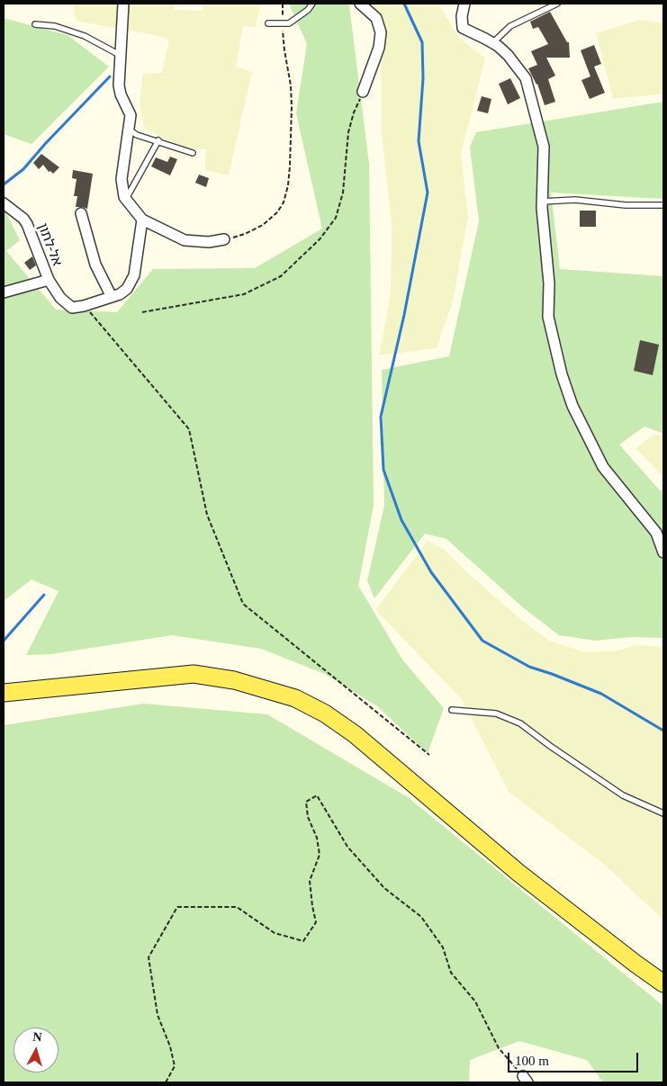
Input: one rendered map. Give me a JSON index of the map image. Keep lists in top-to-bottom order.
{
  "streets": {
    "street": ["אל-לתון"]
  },
  "scale_bar": "100 m",
  "north": "top"
}
